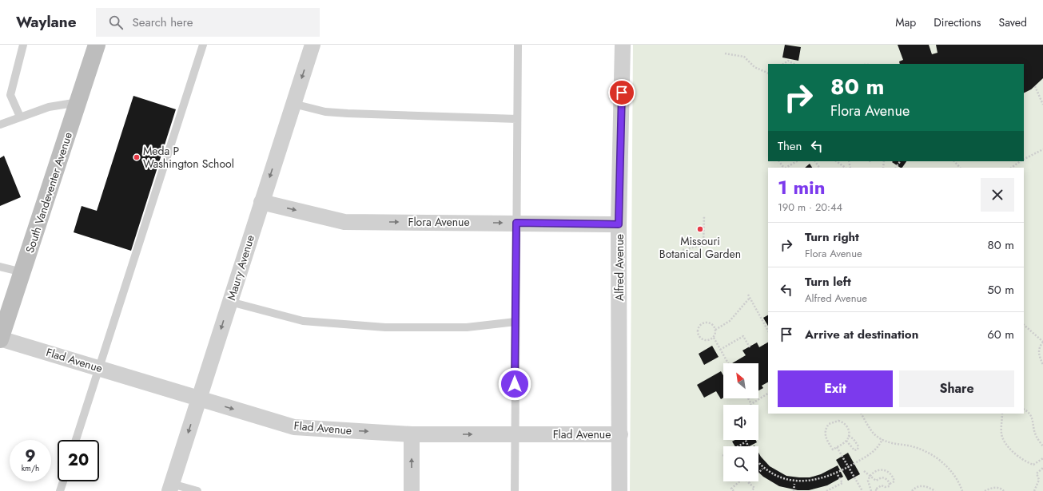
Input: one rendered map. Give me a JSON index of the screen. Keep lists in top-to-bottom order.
{
  "streets": {
    "main road": ["South Vandeventer Avenue"],
    "street": [
      "Flora Avenue",
      "Maury Avenue",
      "Alfred Avenue",
      "Flad Avenue"
    ]
  },
  "crossings": [
    ["South Vandeventer Avenue", "Flad Avenue"],
    ["Flora Avenue", "Maury Avenue"],
    ["Flora Avenue", "Alfred Avenue"],
    ["Maury Avenue", "Flad Avenue"],
    ["Alfred Avenue", "Flad Avenue"]
  ],
  "one_way": ["Flora Avenue", "Maury Avenue", "Flad Avenue"],
  "places": ["Meda P Washington School", "Missouri Botanical Garden"],
  "north": "top left",
  "page": {
    "header": "Waylane",
    "search": "Search here",
    "nav": ["Map", "Directions", "Saved"],
    "turn": ["80 m", "Flora Avenue"],
    "then": "Then",
    "heading": ["1 min", "190 m · 20:44"],
    "list": [
      {
        "name": "Turn right",
        "note": "Flora Avenue",
        "value": "80 m"
      },
      {
        "name": "Turn left",
        "note": "Alfred Avenue",
        "value": "50 m"
      },
      {
        "name": "Arrive at destination",
        "value": "60 m"
      }
    ],
    "buttons": ["Exit", "Share"],
    "speed": "9 km/h",
    "limit": "20"
  }
}
